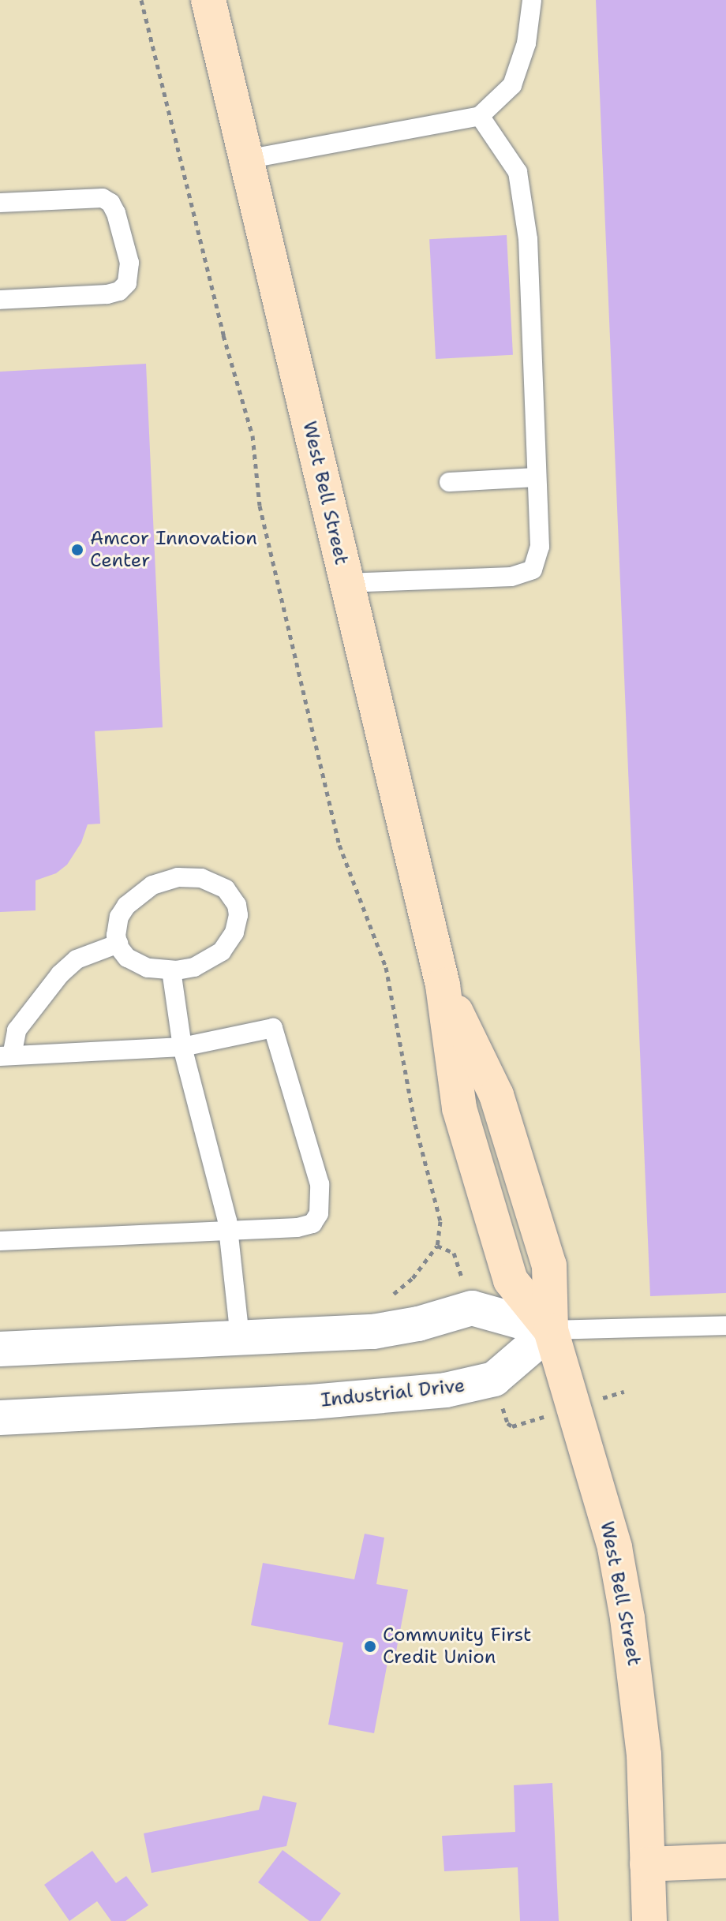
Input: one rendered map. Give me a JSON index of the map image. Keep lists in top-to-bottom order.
{
  "streets": {
    "main road": ["West Bell Street"],
    "street": ["Industrial Drive"]
  },
  "crossings": [
    ["West Bell Street", "Industrial Drive"]
  ],
  "places": ["Amcor Innovation Center", "Community First Credit Union"]
}
